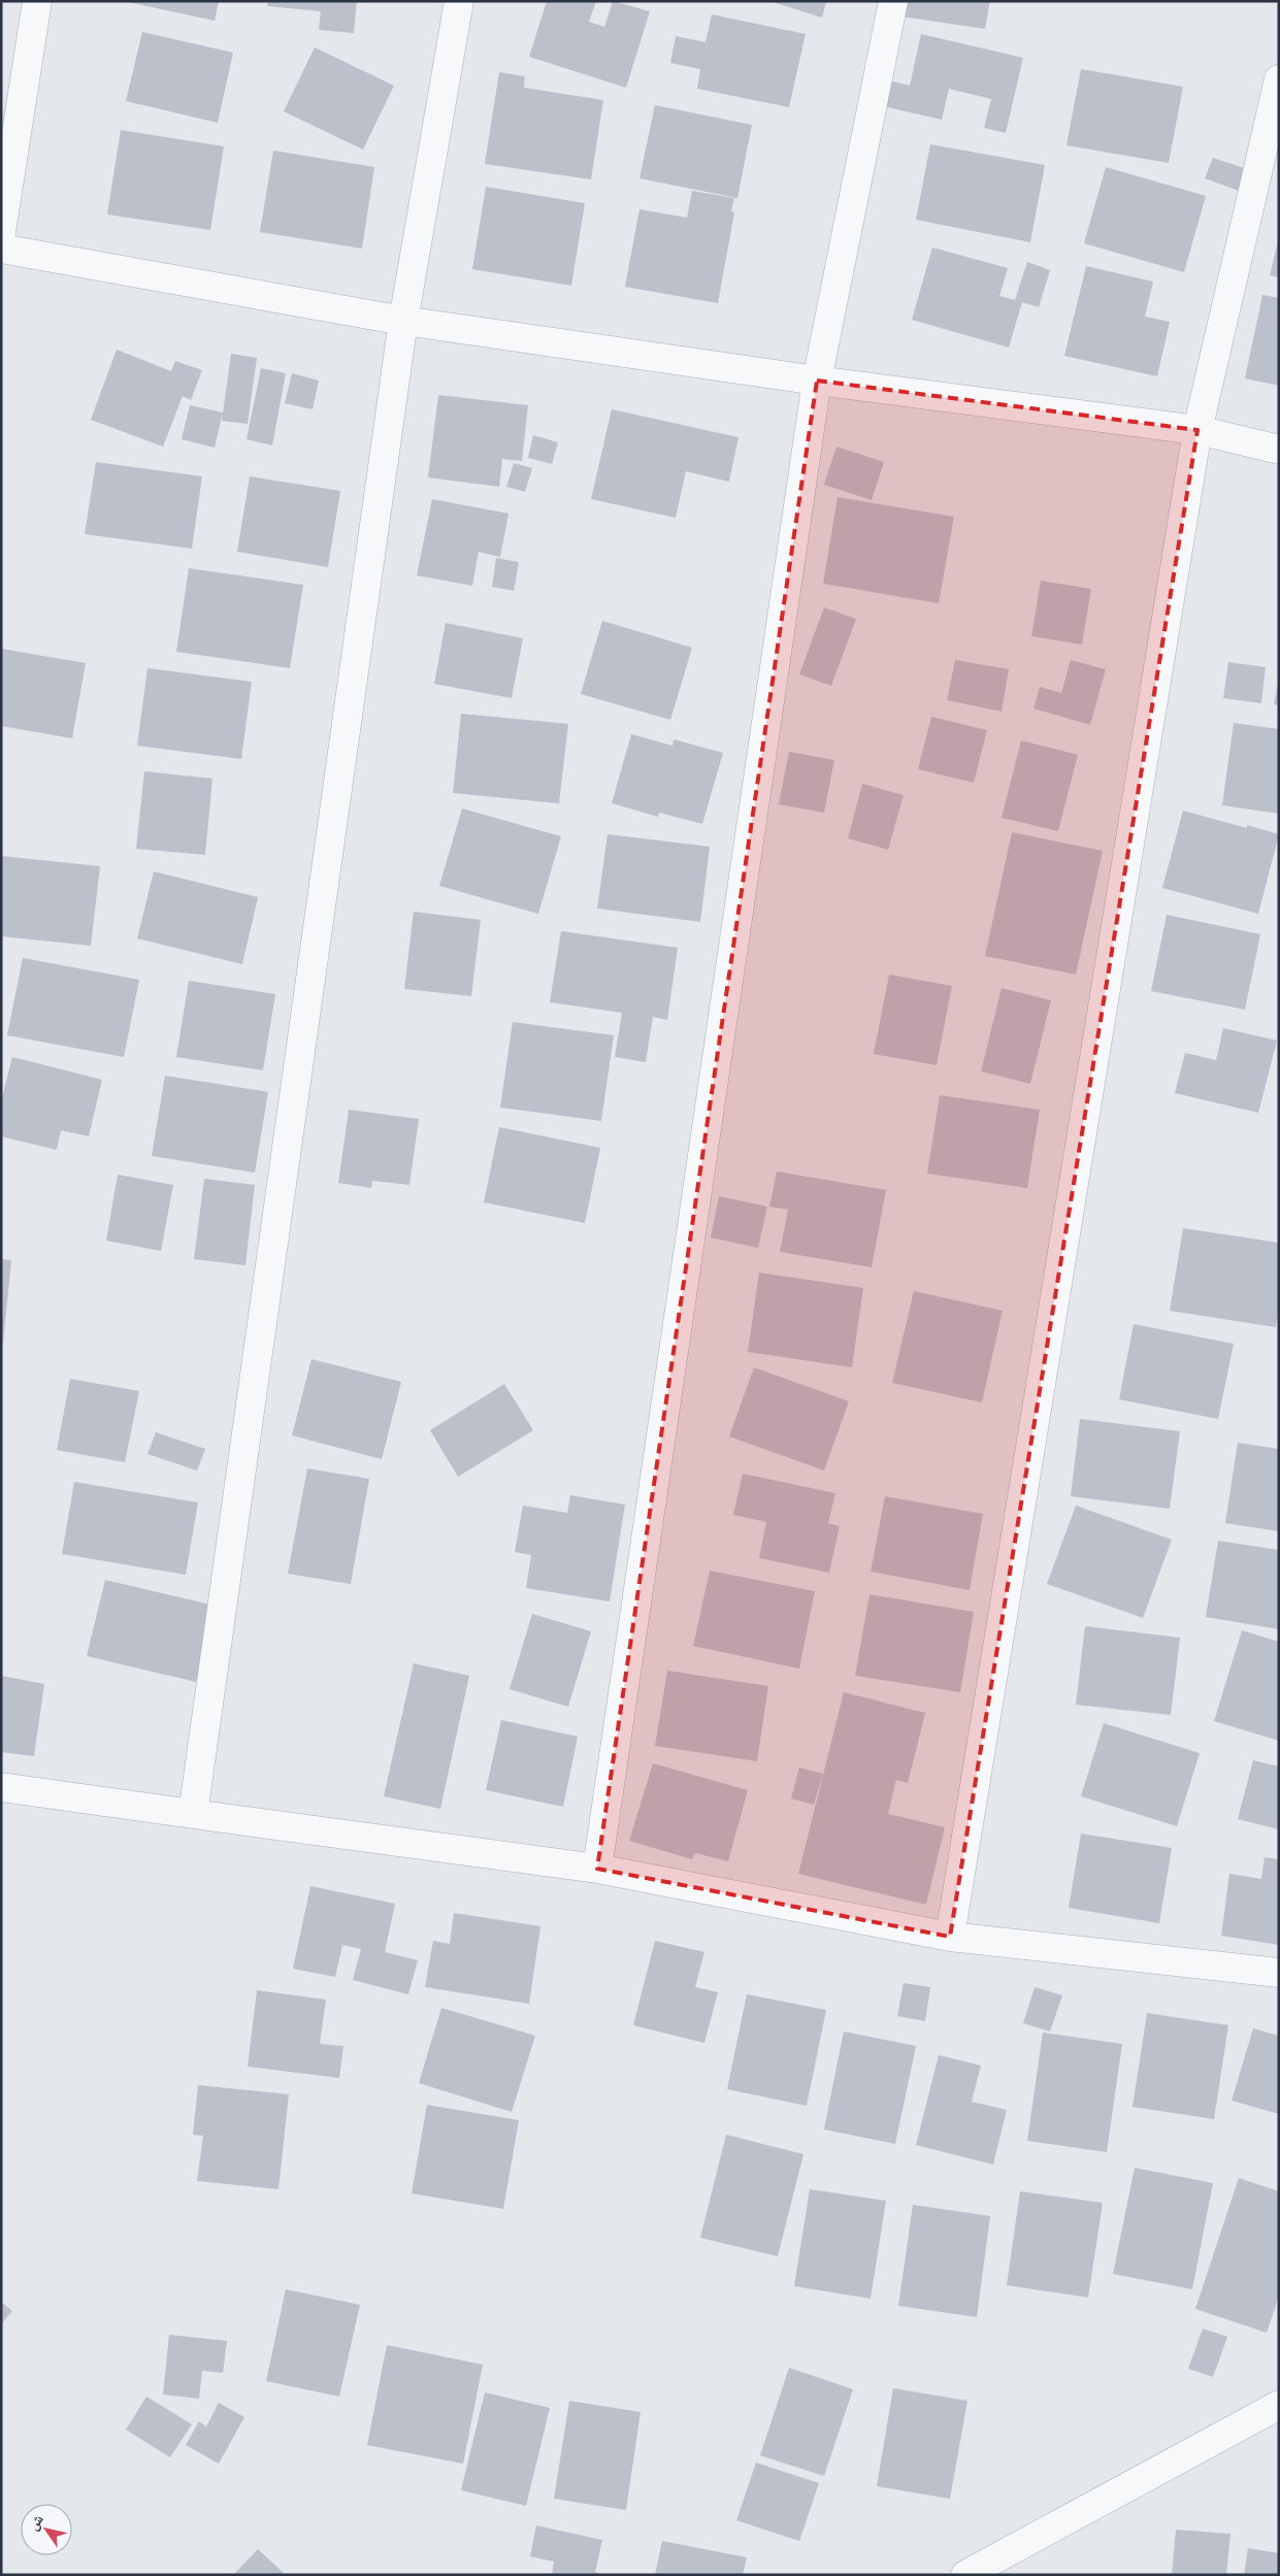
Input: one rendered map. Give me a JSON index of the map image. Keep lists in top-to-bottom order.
{
  "north": "top left"
}
